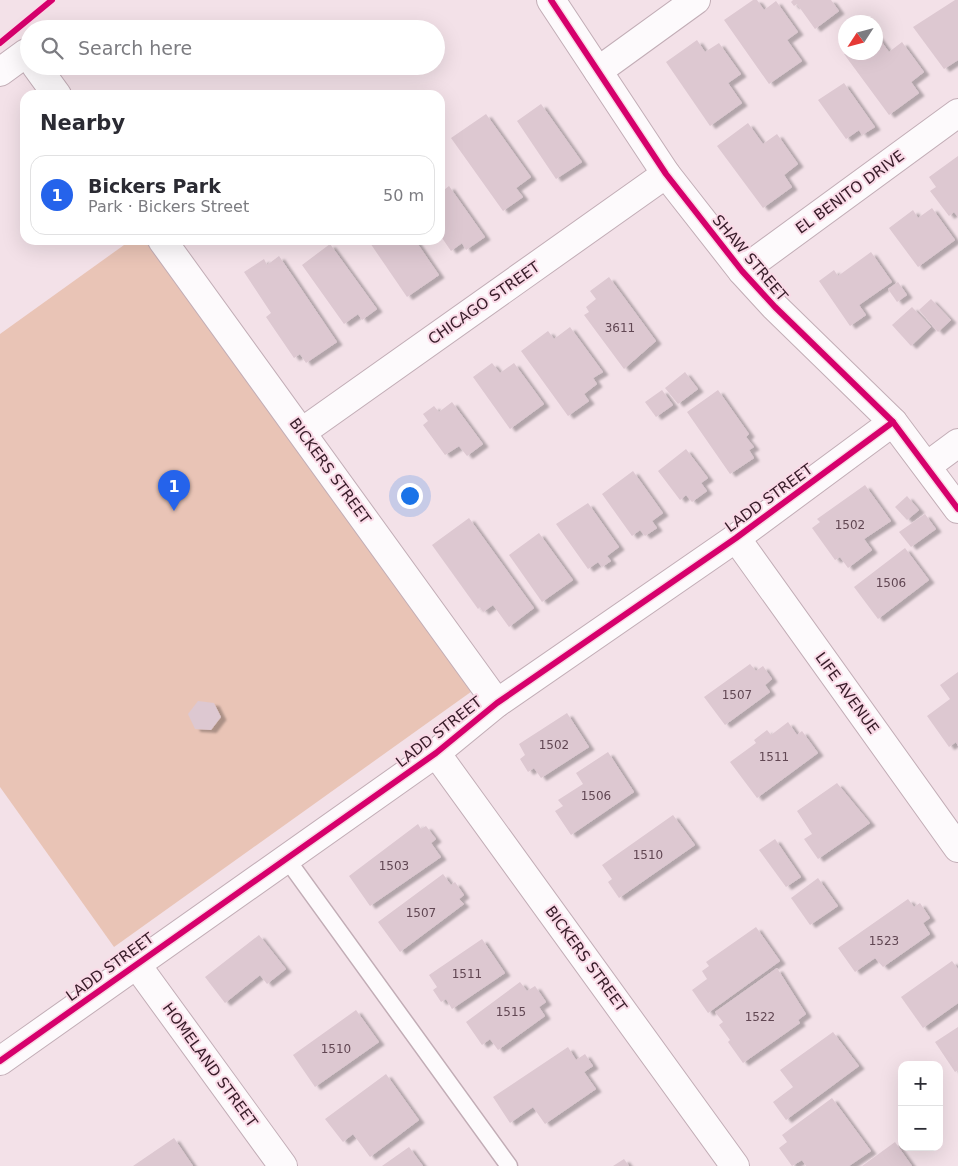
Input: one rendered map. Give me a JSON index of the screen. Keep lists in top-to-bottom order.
{
  "streets": {
    "street": [
      "EL BENITO DRIVE",
      "SHAW STREET",
      "CHICAGO STREET",
      "BICKERS STREET",
      "LADD STREET",
      "LIFE AVENUE",
      "HOMELAND STREET"
    ]
  },
  "crossings": [
    ["EL BENITO DRIVE", "SHAW STREET"],
    ["SHAW STREET", "CHICAGO STREET"],
    ["SHAW STREET", "LADD STREET"],
    ["CHICAGO STREET", "BICKERS STREET"],
    ["BICKERS STREET", "LADD STREET"],
    ["LADD STREET", "LIFE AVENUE"],
    ["LADD STREET", "HOMELAND STREET"]
  ],
  "house_numbers": [
    "3611",
    "1502",
    "1506",
    "1507",
    "1502",
    "1511",
    "1506",
    "1510",
    "1503",
    "1507",
    "1523",
    "1511",
    "1515",
    "1522",
    "1510"
  ],
  "north": "bottom left",
  "page": {
    "search": "Search here",
    "heading": "Nearby",
    "list": [
      {
        "mark": "1",
        "name": "Bickers Park",
        "note": "Park · Bickers Street",
        "value": "50 m"
      }
    ],
    "pins": "1",
    "map_buttons": ["+", "−"]
  }
}
